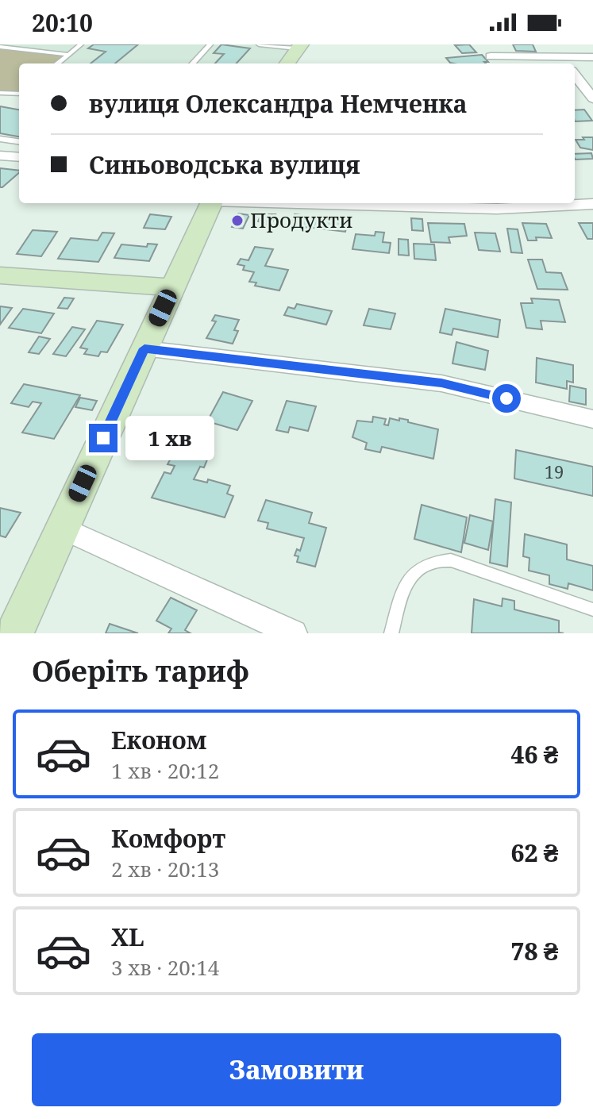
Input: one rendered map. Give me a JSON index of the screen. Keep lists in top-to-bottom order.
{
  "places": ["Продукти"],
  "house_numbers": ["19"],
  "page": {
    "status": "20:10",
    "banner": ["вулиця Олександра Немченка", "Синьоводська вулиця"],
    "bubble": "1 хв",
    "heading": "Оберіть тариф",
    "list": [
      {
        "name": "Економ",
        "note": "1 хв · 20:12",
        "value": "46 ₴"
      },
      {
        "name": "Комфорт",
        "note": "2 хв · 20:13",
        "value": "62 ₴"
      },
      {
        "name": "XL",
        "note": "3 хв · 20:14",
        "value": "78 ₴"
      }
    ],
    "buttons": "Замовити"
  }
}
